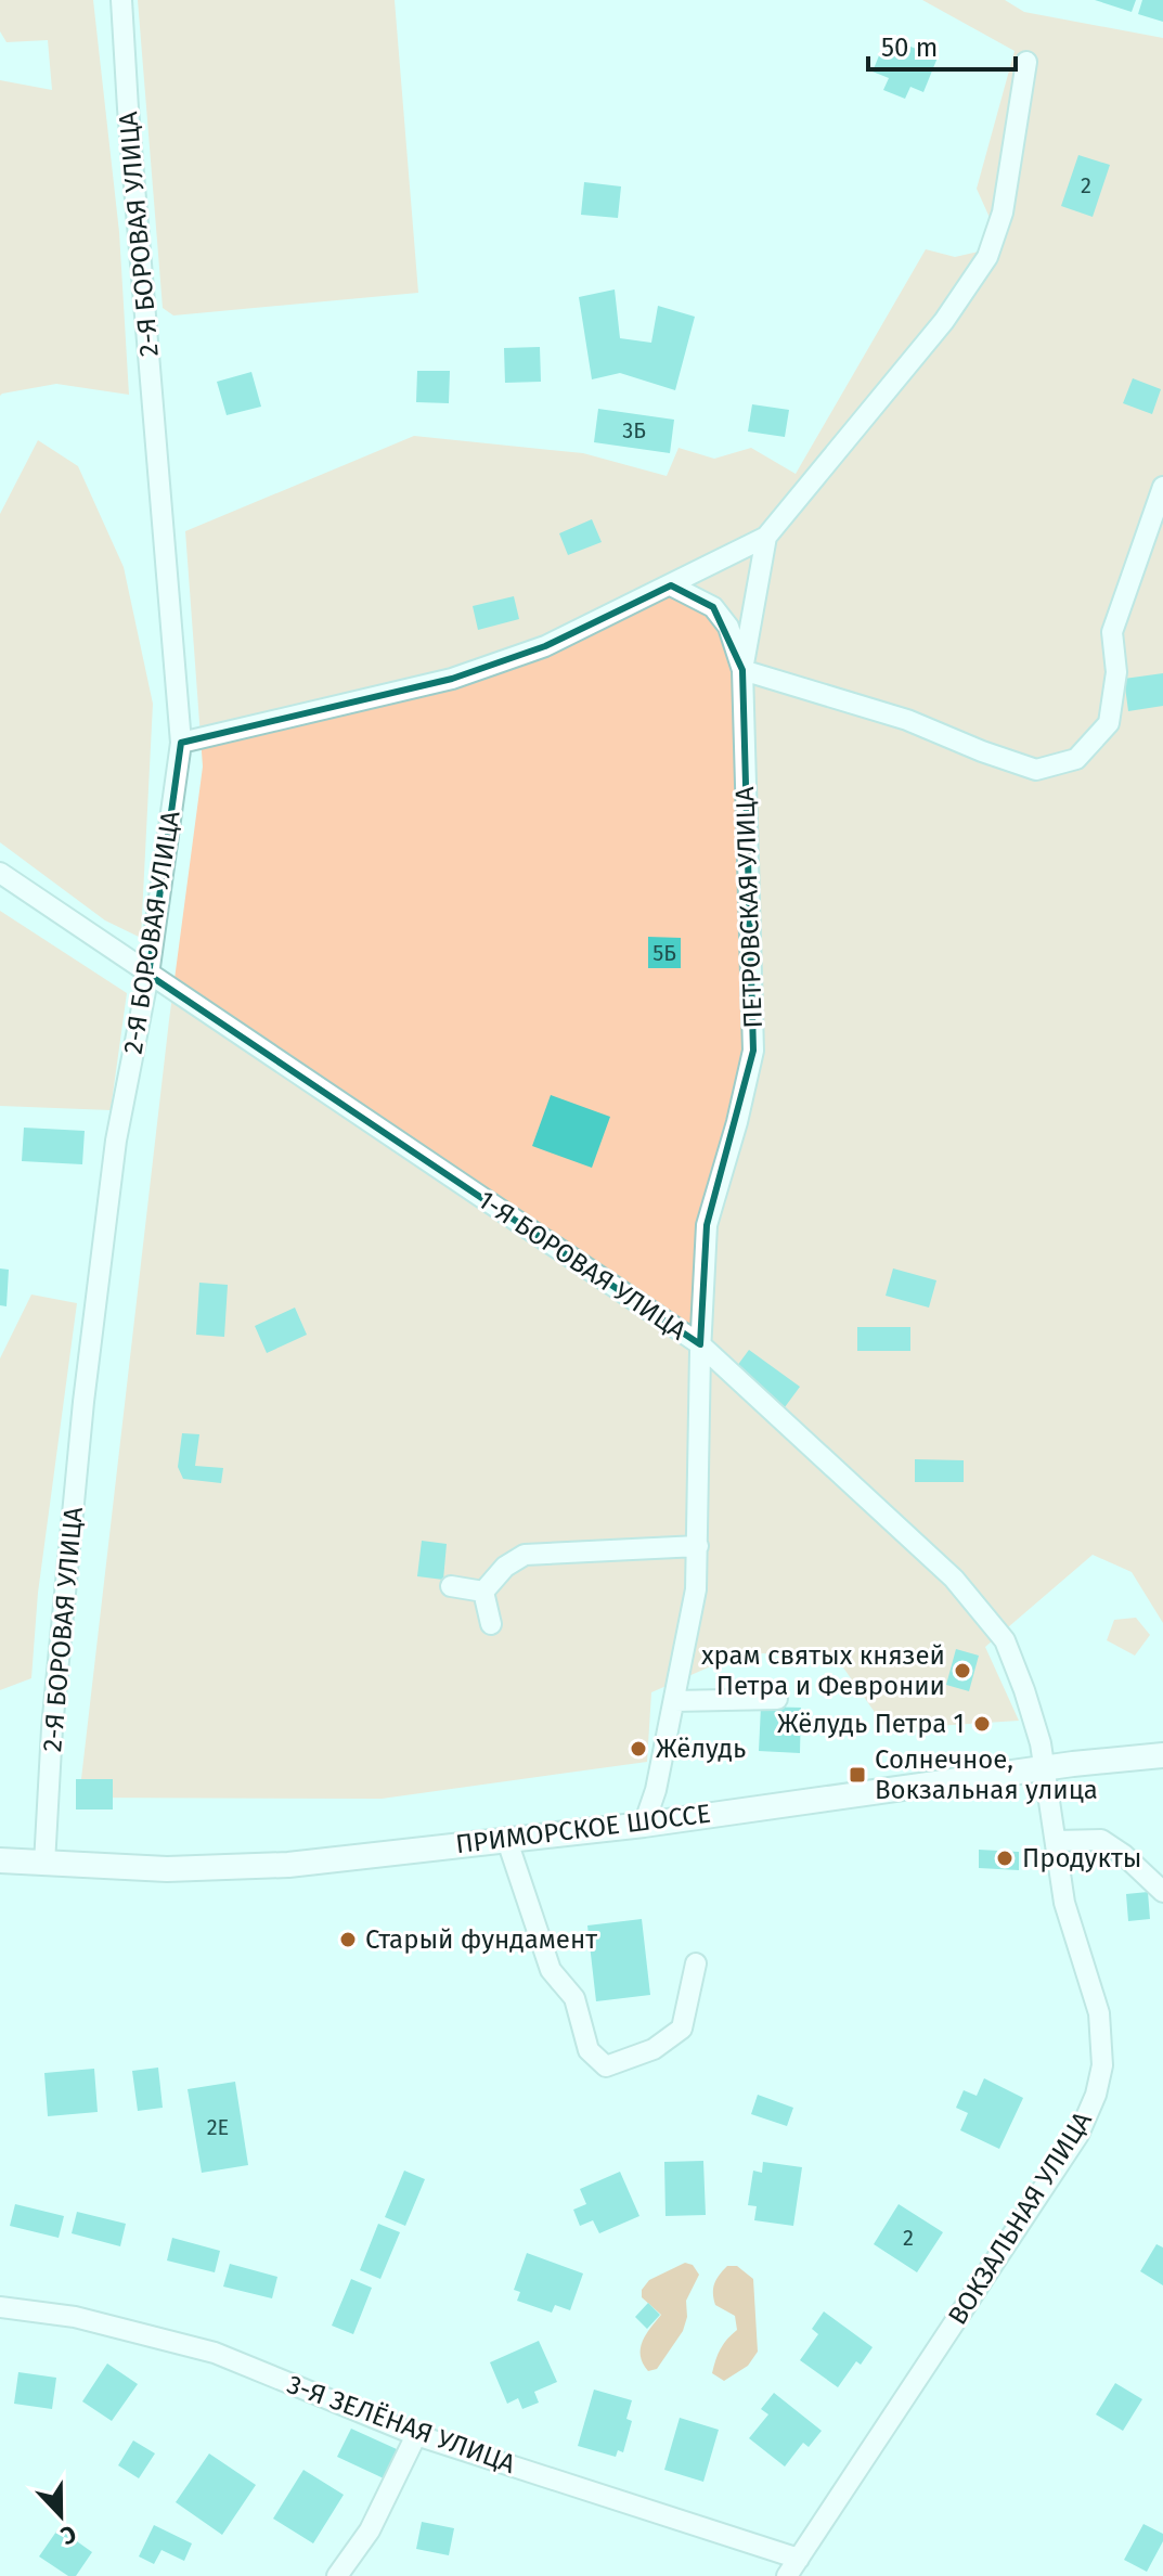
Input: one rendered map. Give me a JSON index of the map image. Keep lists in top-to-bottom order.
{
  "streets": {
    "main road": ["ПРИМОРСКОЕ ШОССЕ"],
    "street": [
      "2-Я БОРОВАЯ УЛИЦА",
      "ПЕТРОВСКАЯ УЛИЦА",
      "1-Я БОРОВАЯ УЛИЦА",
      "ВОКЗАЛЬНАЯ УЛИЦА",
      "3-Я ЗЕЛЁНАЯ УЛИЦА"
    ]
  },
  "crossings": [
    ["2-Я БОРОВАЯ УЛИЦА", "1-Я БОРОВАЯ УЛИЦА"],
    ["2-Я БОРОВАЯ УЛИЦА", "ПРИМОРСКОЕ ШОССЕ"],
    ["ПЕТРОВСКАЯ УЛИЦА", "1-Я БОРОВАЯ УЛИЦА"],
    ["ПЕТРОВСКАЯ УЛИЦА", "ПРИМОРСКОЕ ШОССЕ"],
    ["1-Я БОРОВАЯ УЛИЦА", "ПРИМОРСКОЕ ШОССЕ"],
    ["1-Я БОРОВАЯ УЛИЦА", "ВОКЗАЛЬНАЯ УЛИЦА"],
    ["ПРИМОРСКОЕ ШОССЕ", "ВОКЗАЛЬНАЯ УЛИЦА"],
    ["ВОКЗАЛЬНАЯ УЛИЦА", "3-Я ЗЕЛЁНАЯ УЛИЦА"]
  ],
  "places": {
    "other": [
      "храм святых князей Петра и Февронии",
      "Жёлудь Петра 1",
      "Жёлудь",
      "Продукты",
      "Старый фундамент"
    ],
    "transit": ["Солнечное, Вокзальная улица"]
  },
  "house_numbers": [
    "2",
    "3Б",
    "5Б",
    "2Е",
    "2"
  ],
  "scale_bar": "50 m",
  "north": "bottom"
}
